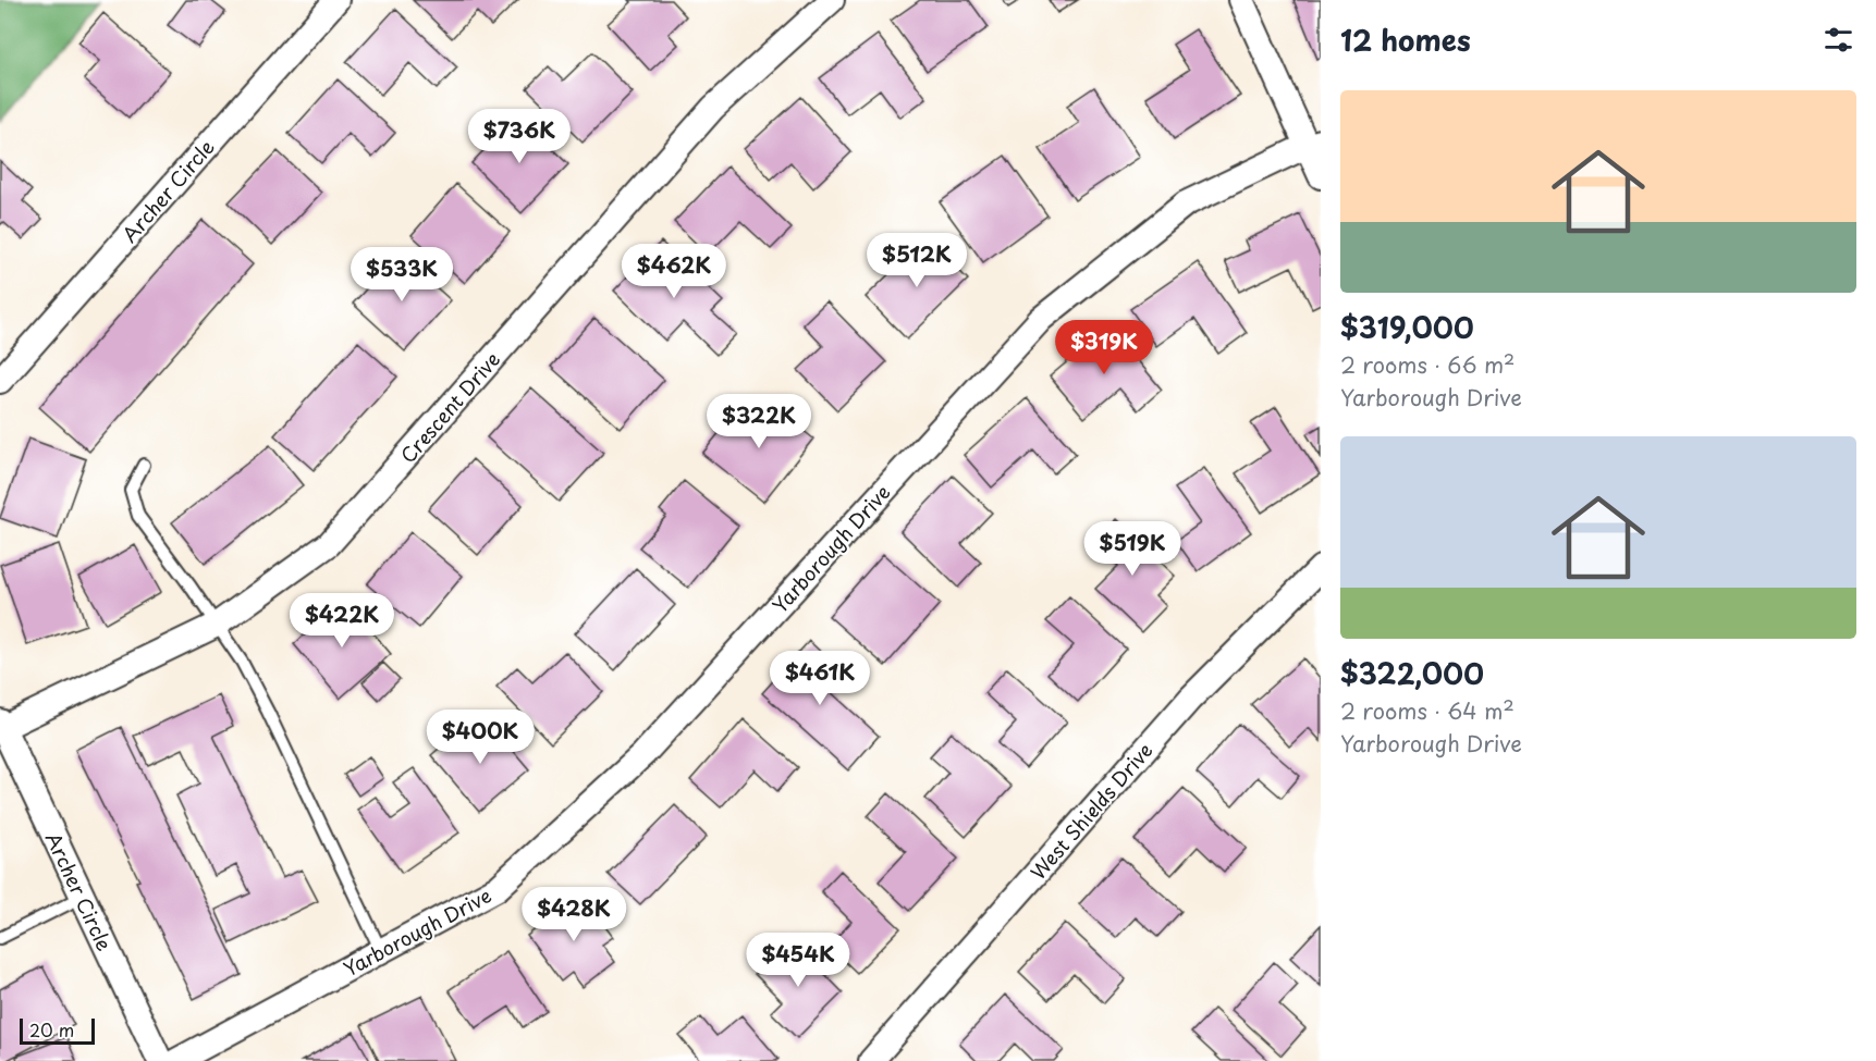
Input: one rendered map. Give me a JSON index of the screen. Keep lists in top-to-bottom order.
{
  "streets": {
    "street": [
      "Archer Circle",
      "Crescent Drive",
      "Yarborough Drive",
      "West Shields Drive"
    ]
  },
  "crossings": [
    ["Archer Circle", "Crescent Drive"]
  ],
  "scale_bar": "20 m",
  "page": {
    "heading": "12 homes",
    "list": [
      {
        "name": "$319,000",
        "note": "2 rooms · 66 m² · Yarborough Drive"
      },
      {
        "name": "$322,000",
        "note": "2 rooms · 64 m² · Yarborough Drive"
      }
    ],
    "price": [
      "$736K",
      "$512K",
      "$462K",
      "$533K",
      "$319K",
      "$322K",
      "$519K",
      "$422K",
      "$461K",
      "$400K",
      "$428K",
      "$454K"
    ],
    "scale": "20 m"
  }
}
